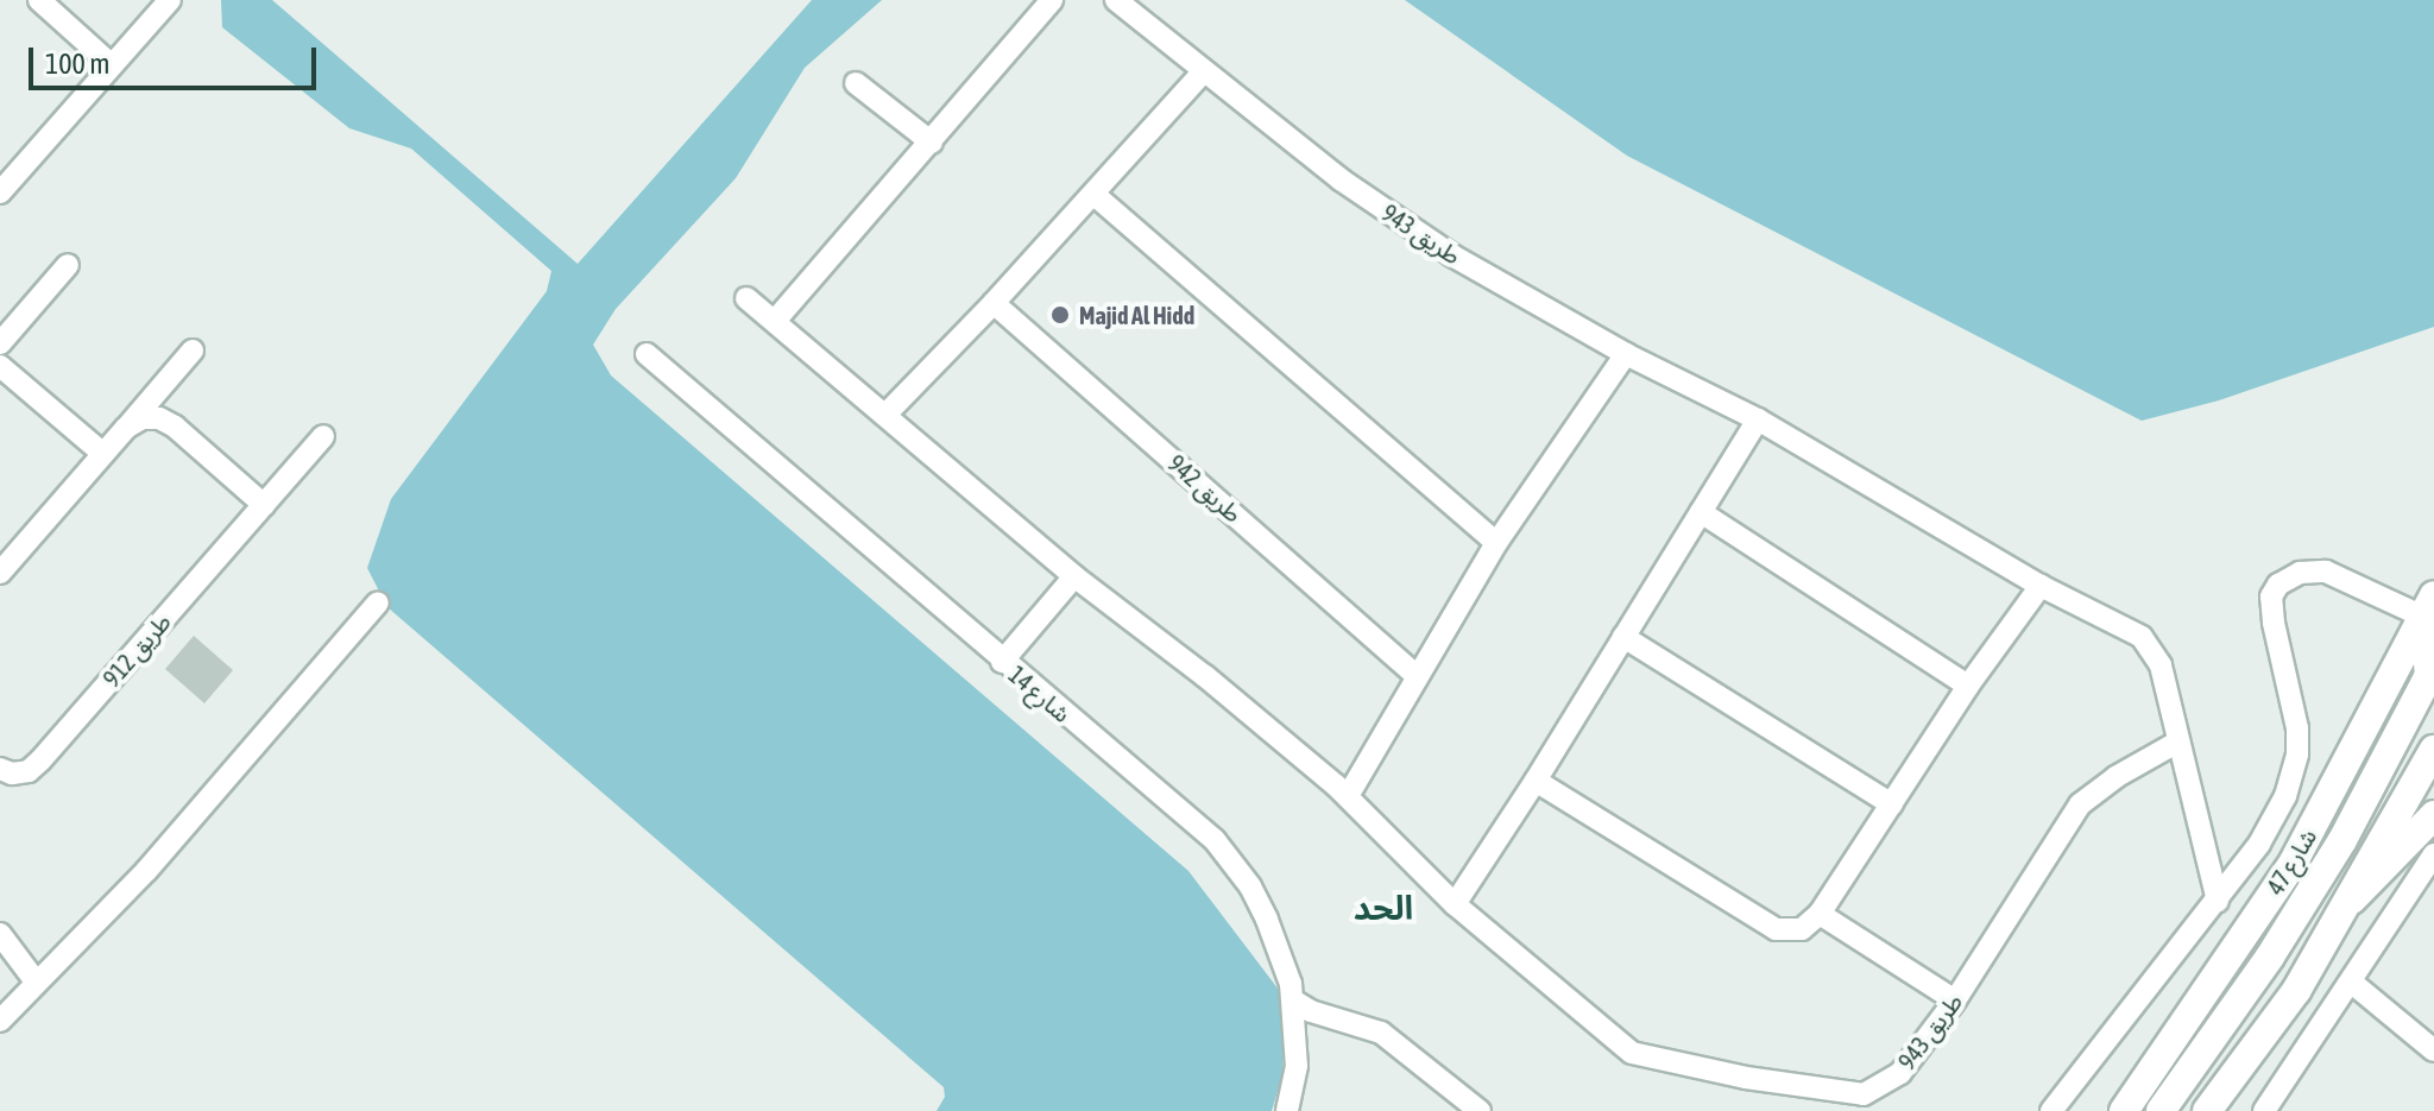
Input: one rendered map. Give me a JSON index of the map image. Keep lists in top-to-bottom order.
{
  "streets": {
    "street": [
      "طريق 943",
      "طريق 942",
      "طريق 912",
      "شارع 14",
      "شارع 47"
    ]
  },
  "districts": ["الحد"],
  "places": ["Majid Al Hidd"],
  "scale_bar": "100 m"
}
